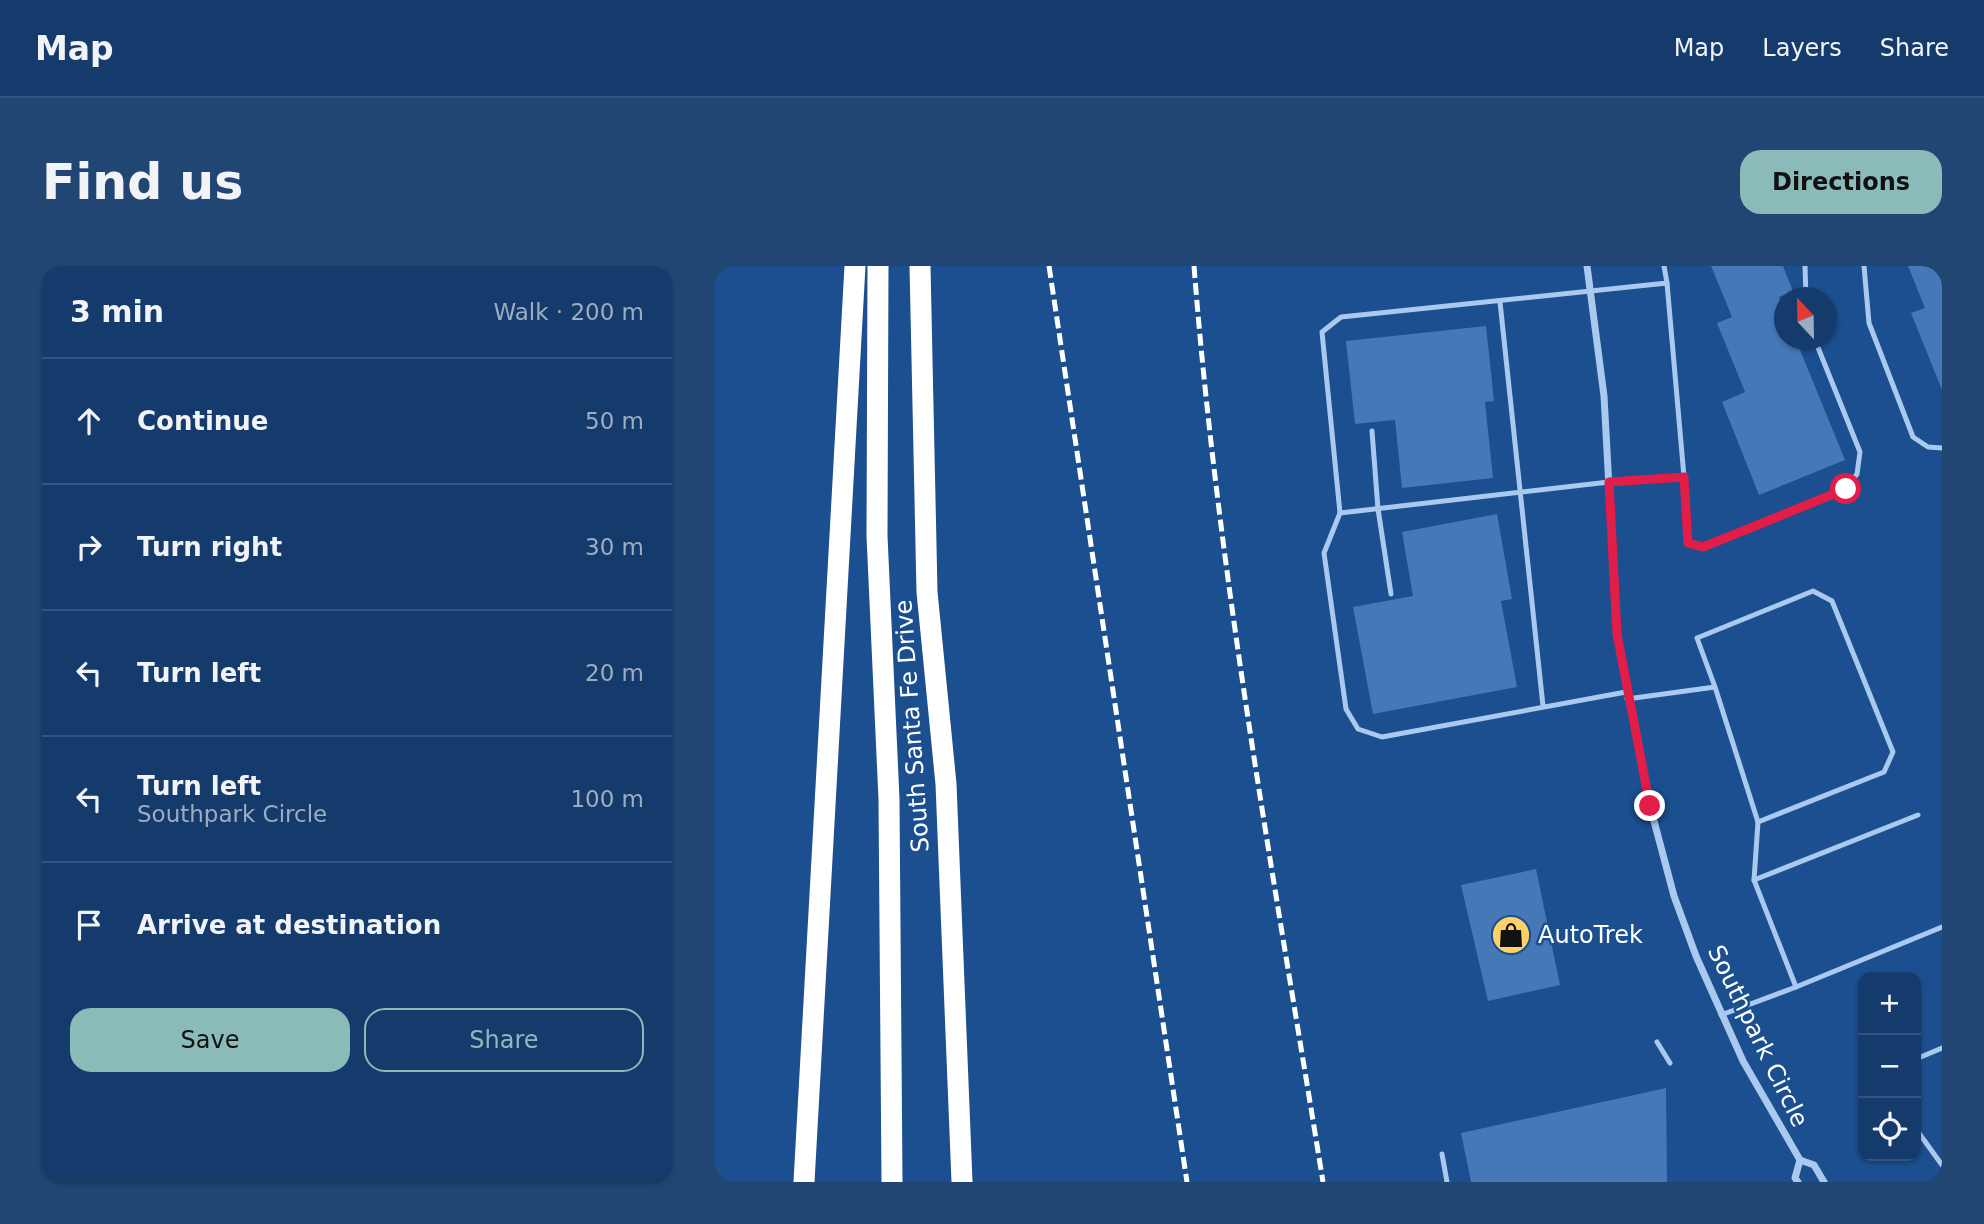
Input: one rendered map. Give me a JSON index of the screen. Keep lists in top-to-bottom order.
{
  "streets": {
    "highway": ["South Santa Fe Drive"],
    "street": ["Southpark Circle"]
  },
  "places": {
    "shop": ["AutoTrek"]
  },
  "north": "top",
  "page": {
    "header": "Map",
    "nav": ["Map", "Layers", "Share"],
    "buttons": [
      "Directions",
      ["Save", "Share"]
    ],
    "title": "Find us",
    "heading": ["3 min", "Walk · 200 m"],
    "list": [
      ["Continue", "50 m"],
      ["Turn right", "30 m"],
      ["Turn left", "20 m"],
      ["Turn left", "Southpark Circle", "100 m"],
      "Arrive at destination"
    ],
    "map_buttons": ["+", "−"]
  }
}
